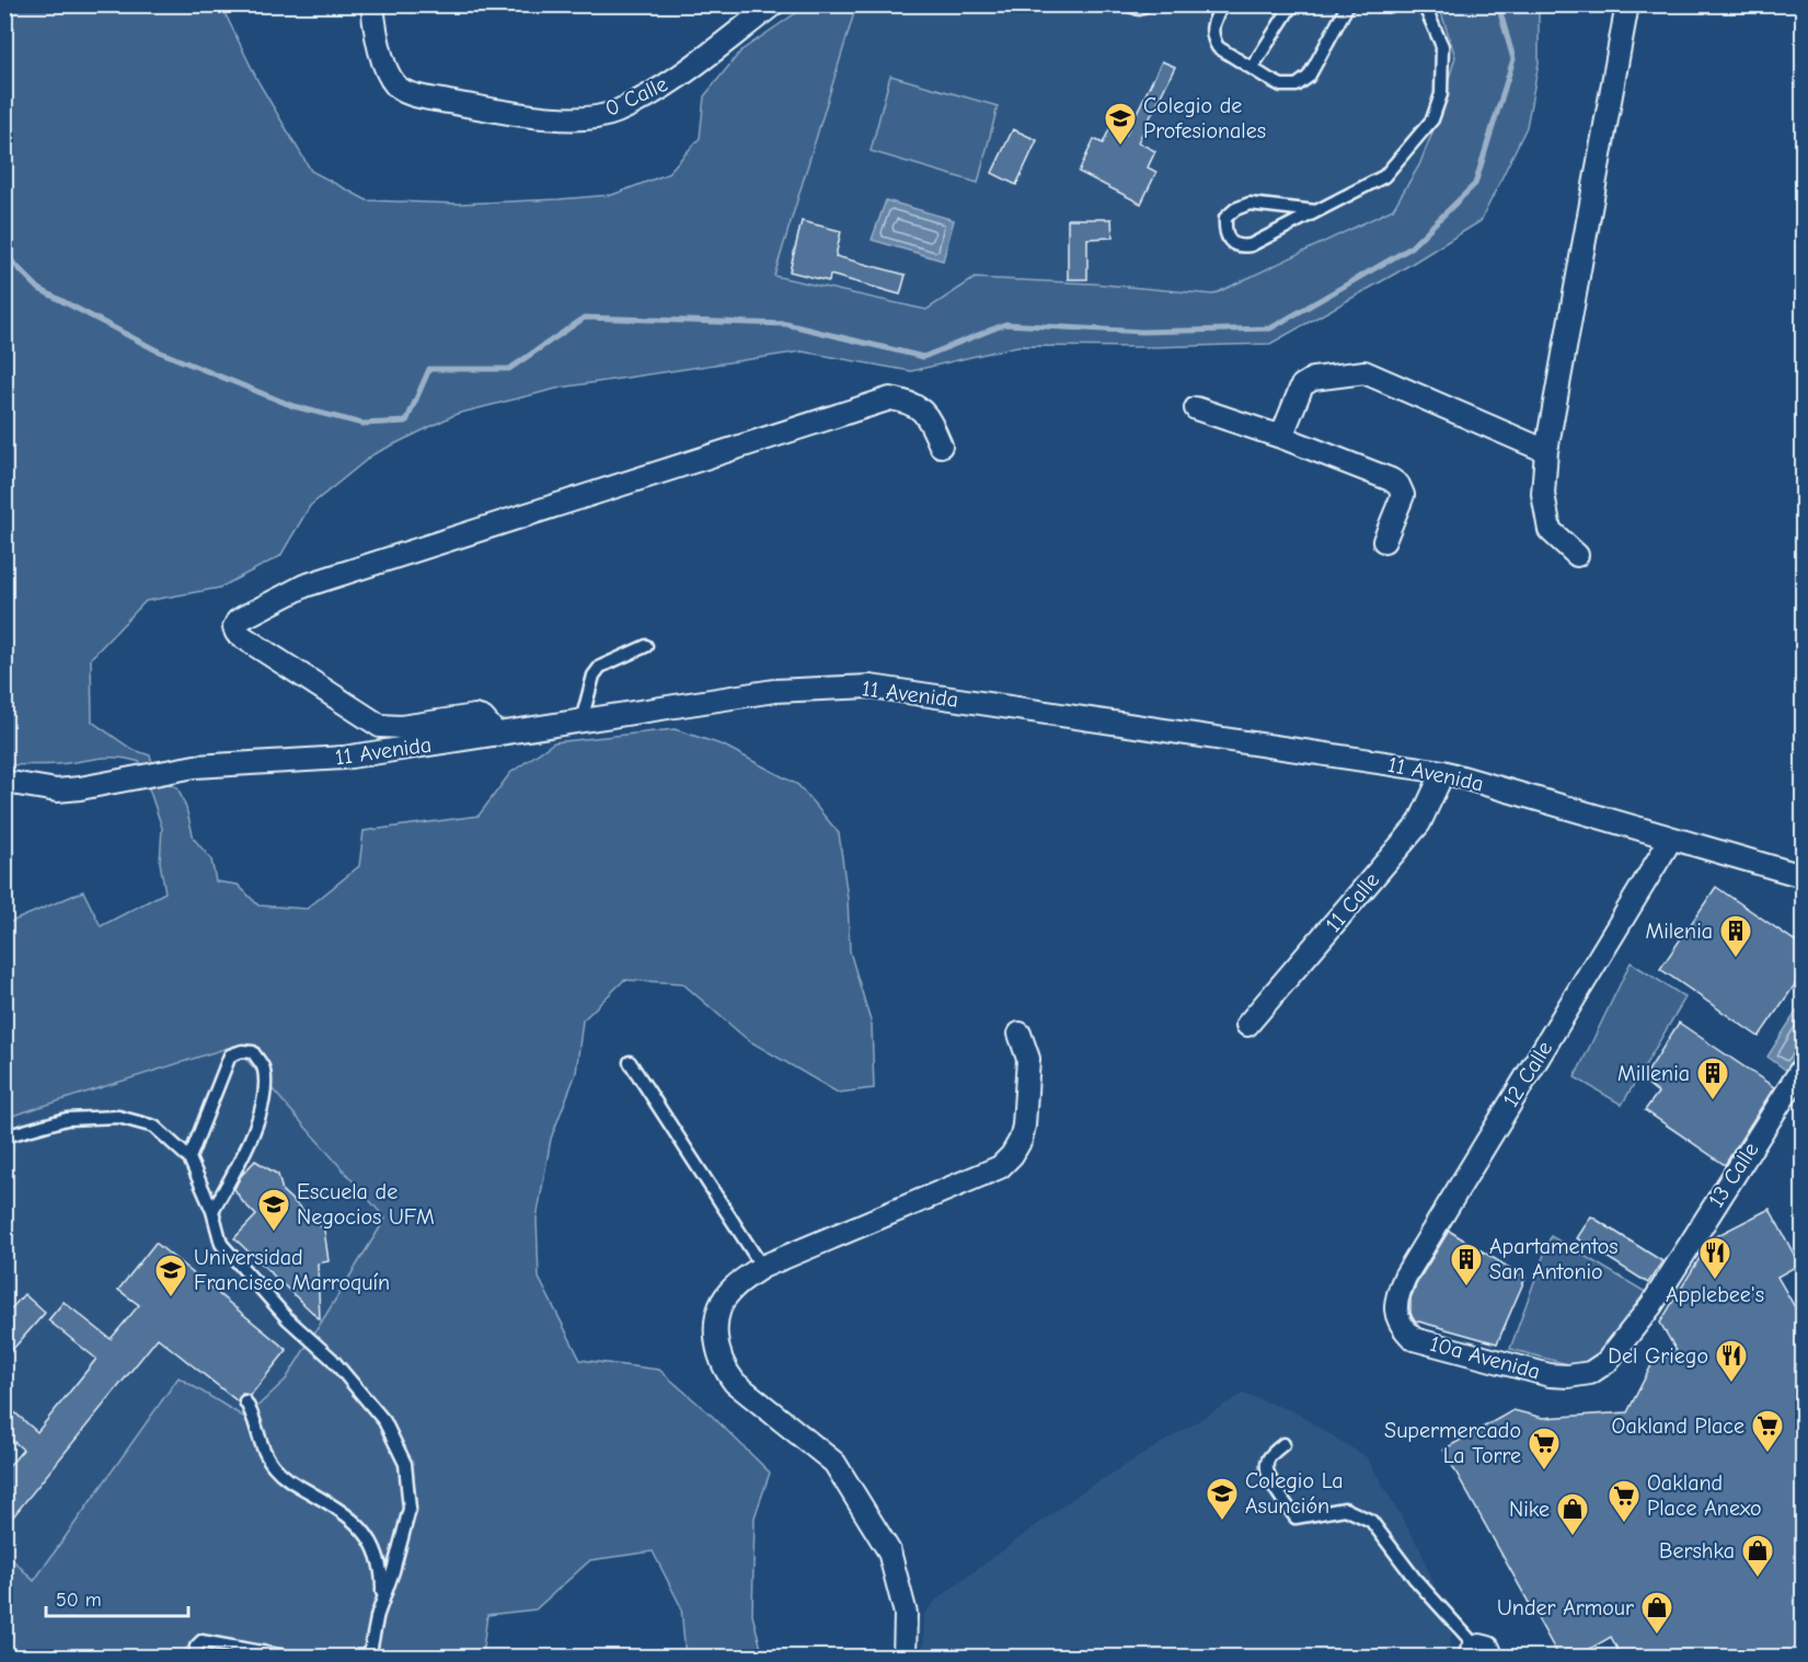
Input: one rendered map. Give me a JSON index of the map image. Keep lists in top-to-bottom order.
{
  "streets": {
    "street": [
      "0 Calle",
      "11 Avenida",
      "11 Calle",
      "12 Calle",
      "13 Calle",
      "10a Avenida"
    ]
  },
  "crossings": [
    ["11 Avenida", "11 Calle"],
    ["11 Avenida", "12 Calle"],
    ["12 Calle", "10a Avenida"],
    ["13 Calle", "10a Avenida"]
  ],
  "places": {
    "school or university": [
      "Colegio de Profesionales",
      "Escuela de Negocios UFM",
      "Universidad Francisco Marroquín",
      "Colegio La Asunción"
    ],
    "building": ["Milenia", "Millenia", "Apartamentos San Antonio"],
    "restaurant": ["Applebee's", "Del Griego"],
    "supermarket": ["Oakland Place", "Supermercado La Torre", "Oakland Place Anexo"],
    "shop": ["Nike", "Bershka", "Under Armour"]
  },
  "scale_bar": "50 m"
}
